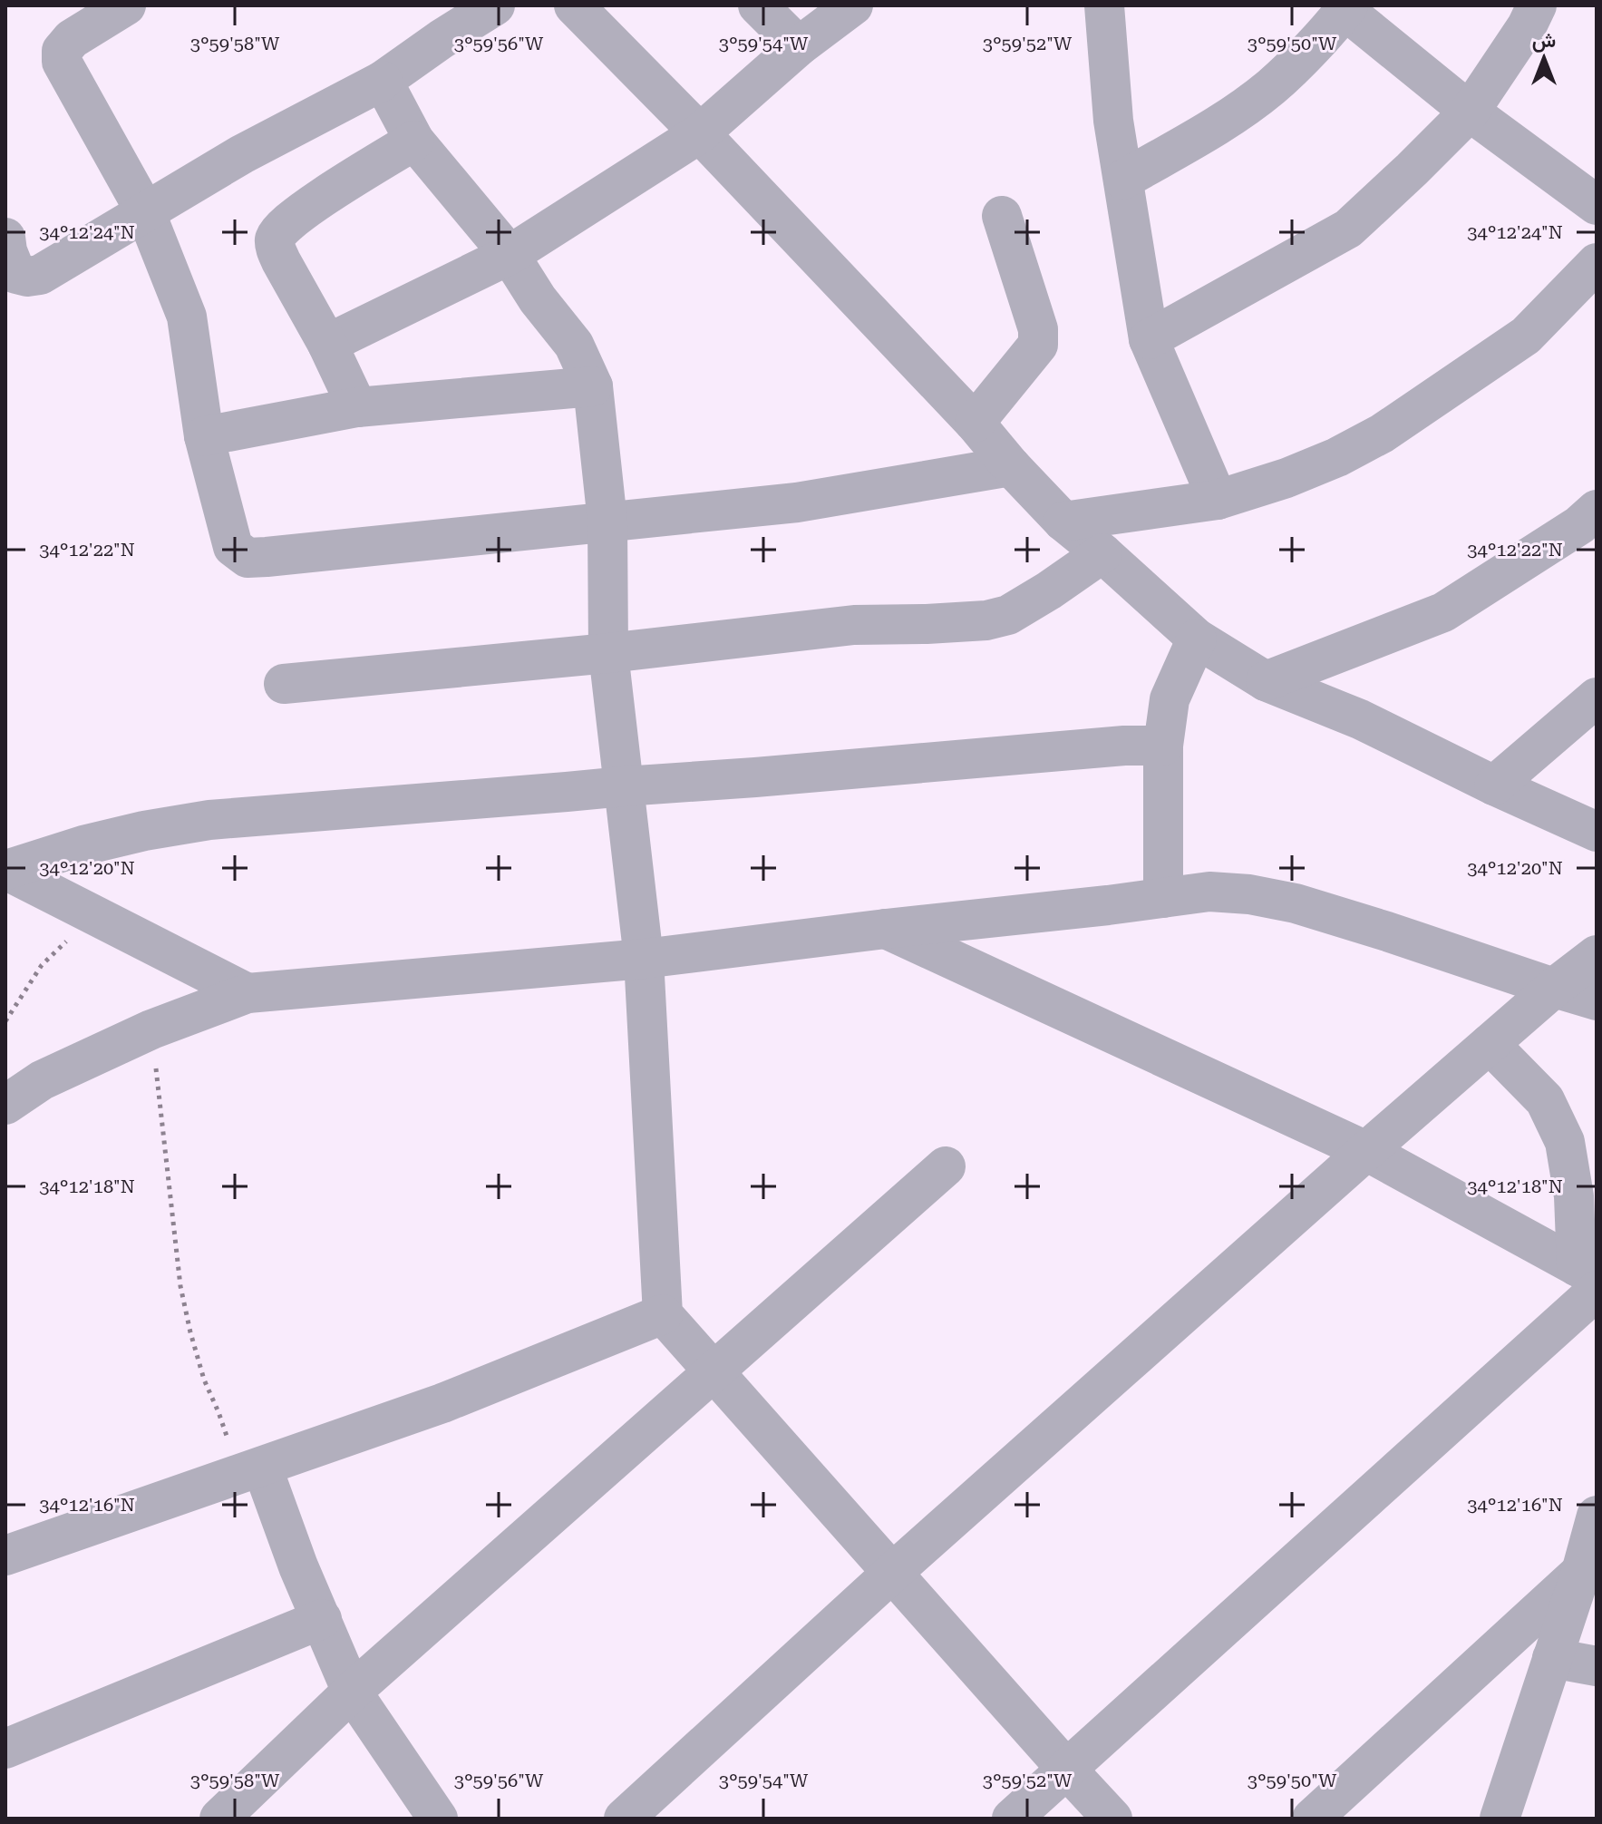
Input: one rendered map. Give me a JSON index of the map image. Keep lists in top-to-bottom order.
{
  "north": "top",
  "coordinates": [
    "3°59'58\"W",
    "3°59'56\"W",
    "3°59'54\"W",
    "3°59'52\"W",
    "3°59'50\"W",
    "34°12'24\"N",
    "34°12'22\"N",
    "34°12'20\"N",
    "34°12'18\"N",
    "34°12'16\"N"
  ]
}
